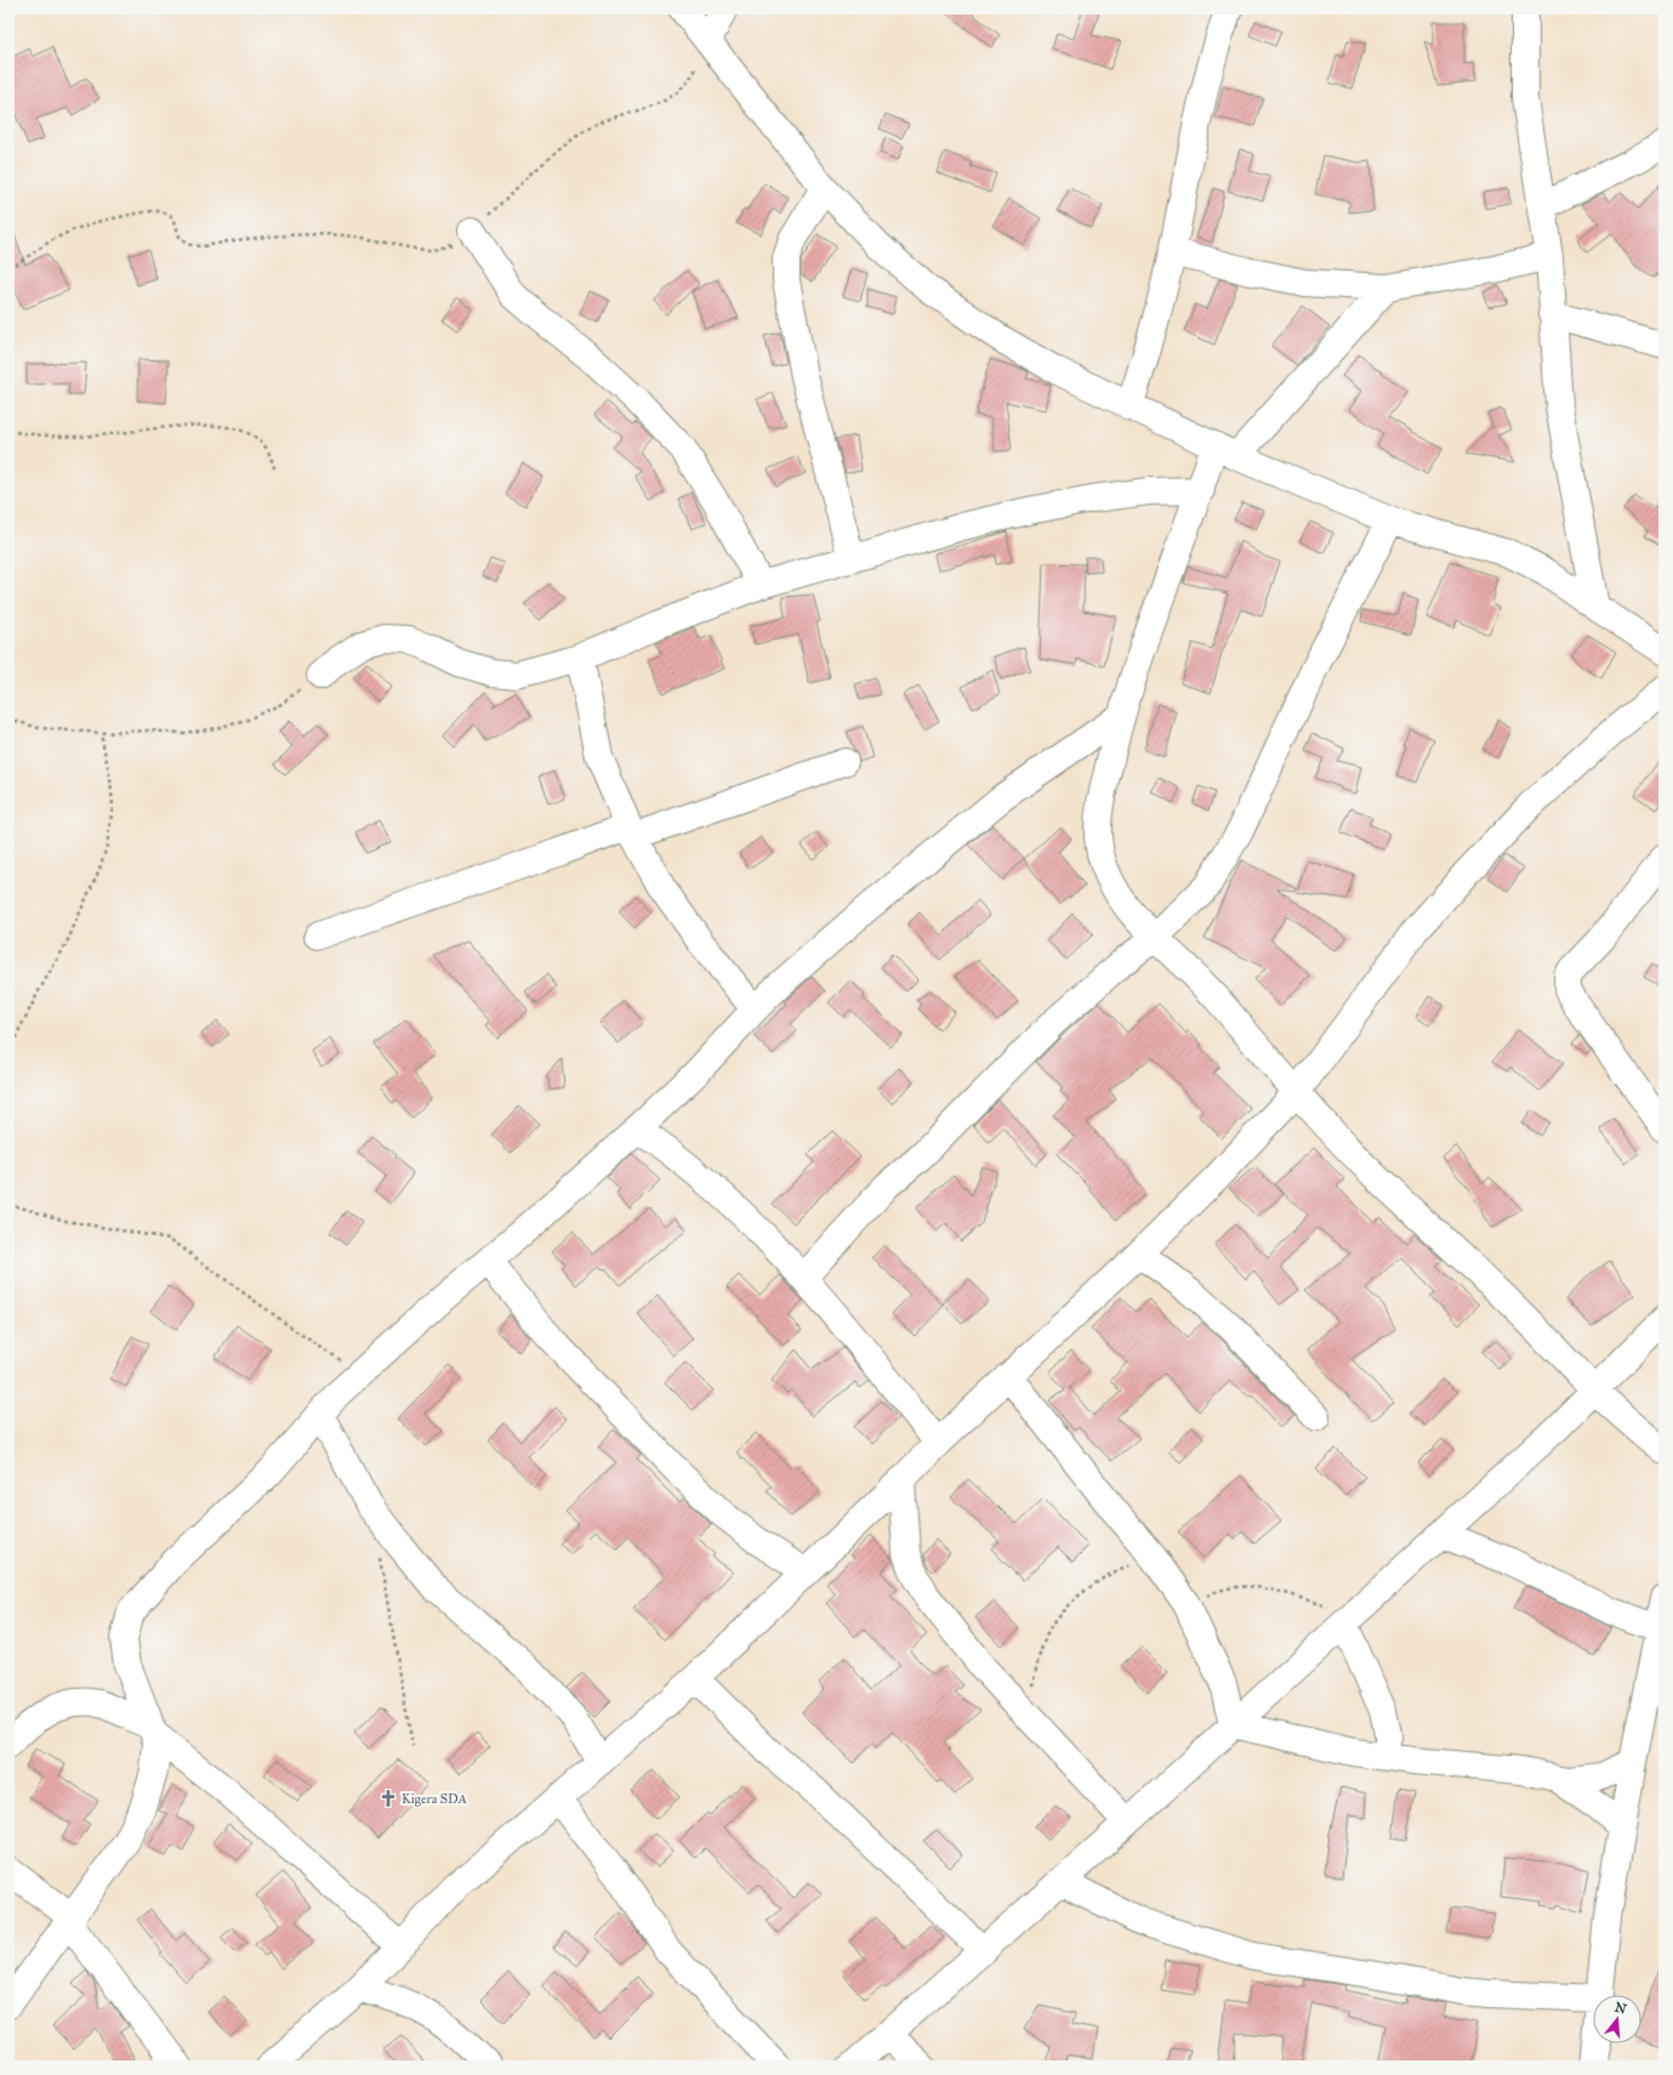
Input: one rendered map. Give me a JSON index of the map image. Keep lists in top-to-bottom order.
{
  "places": {
    "church": ["Kigera SDA"]
  },
  "north": "top"
}
